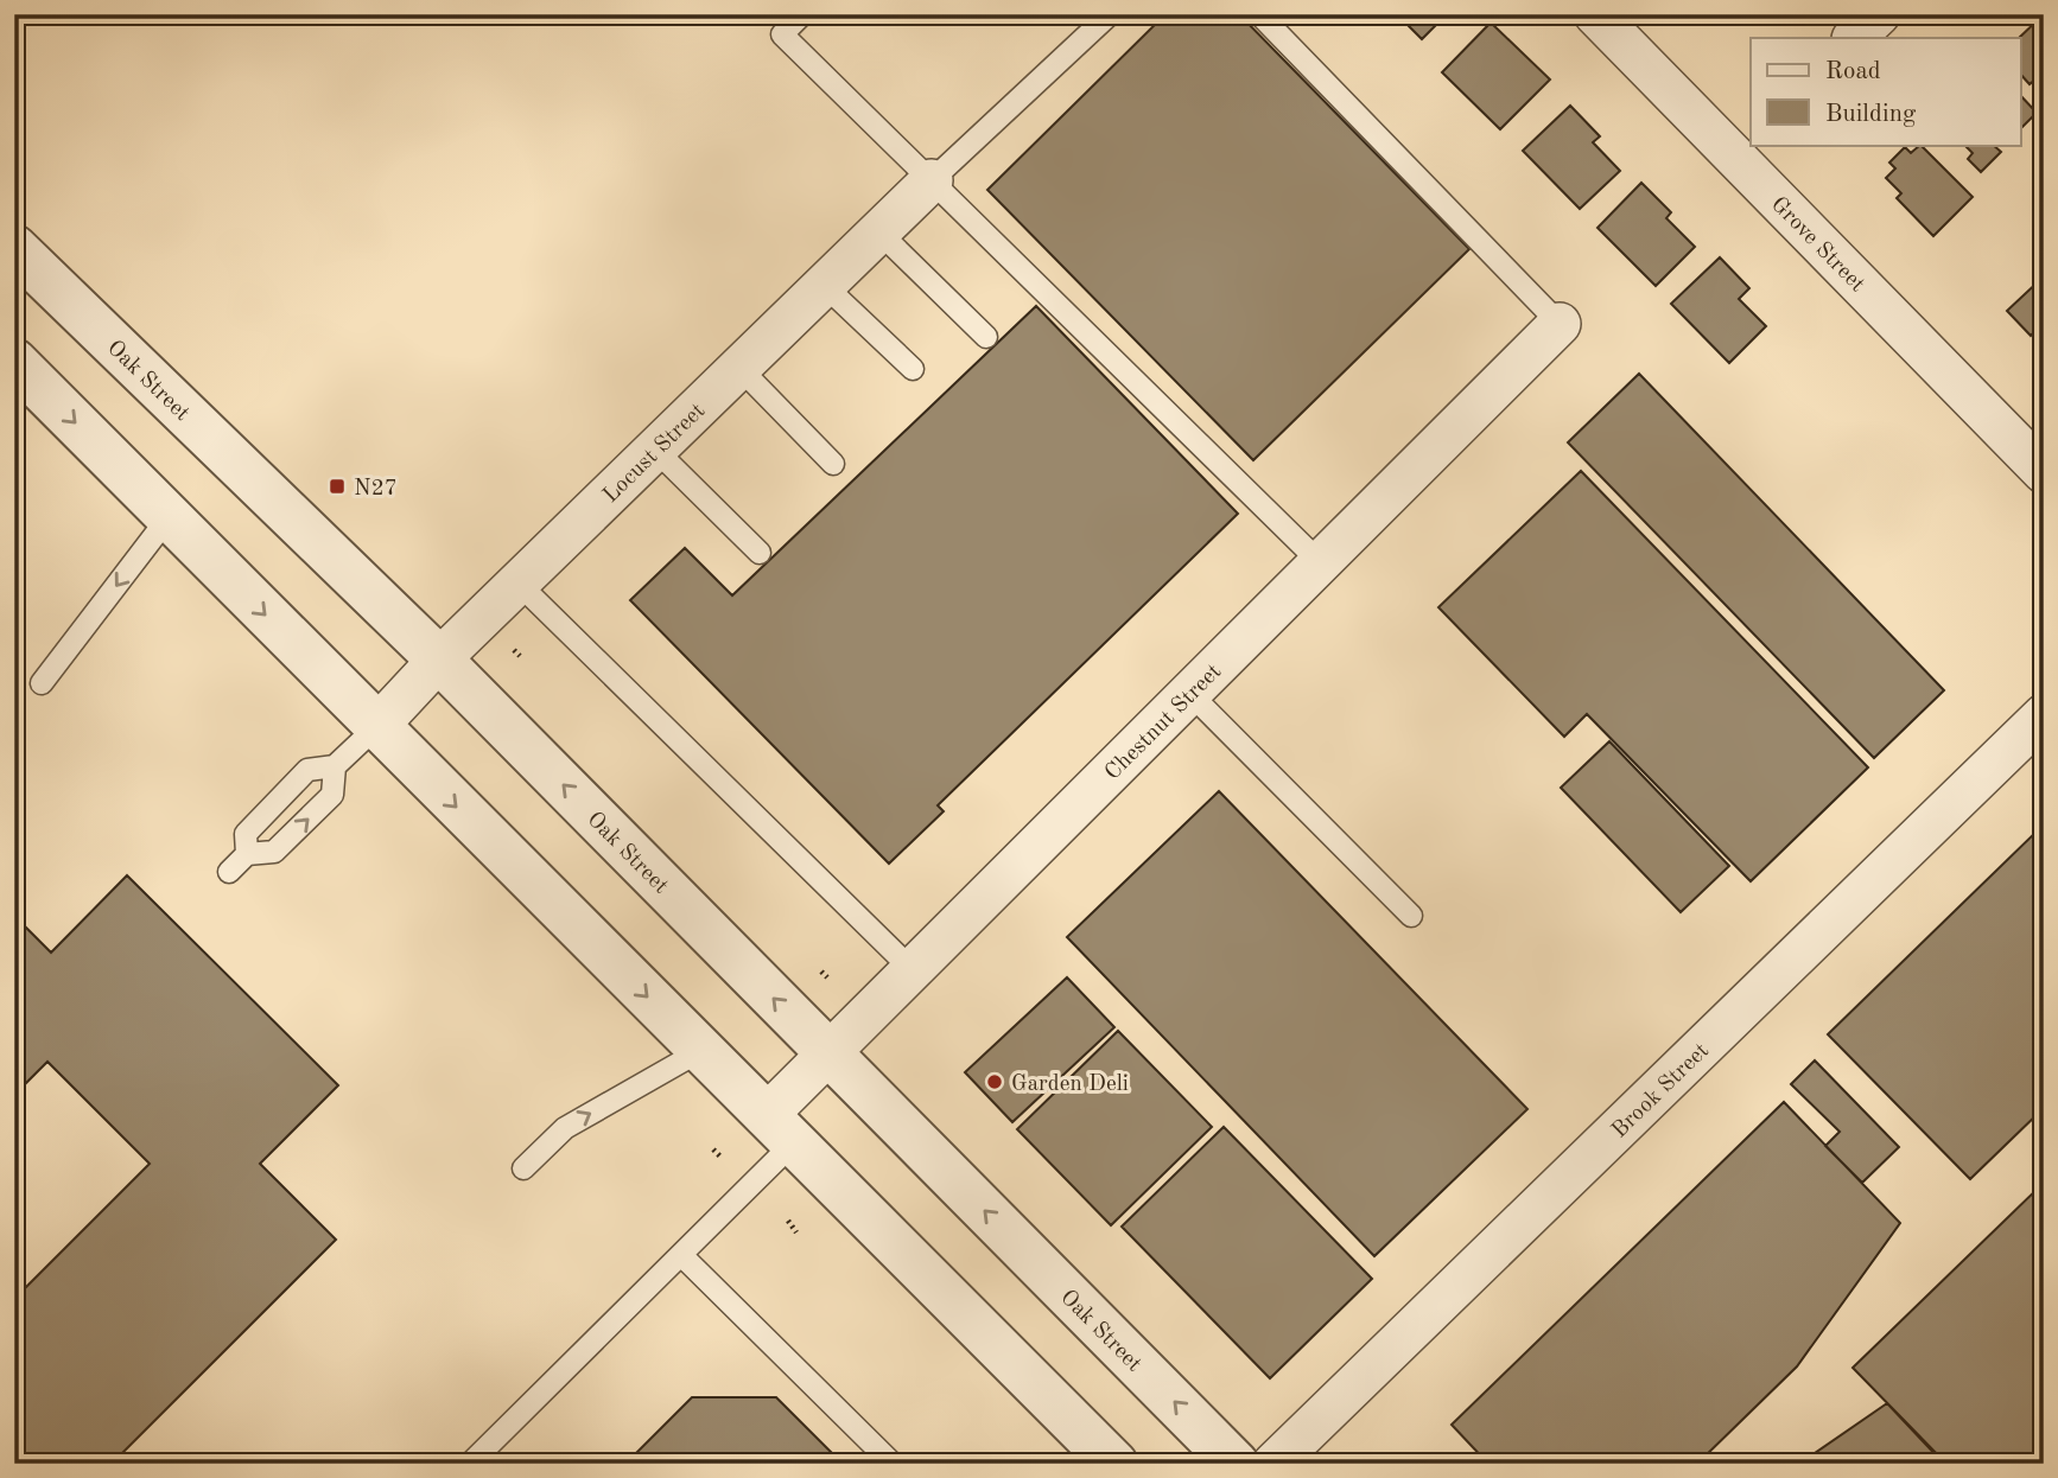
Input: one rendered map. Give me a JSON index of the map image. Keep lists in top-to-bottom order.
{
  "streets": {
    "street": [
      "Grove Street",
      "Oak Street",
      "Locust Street",
      "Chestnut Street",
      "Brook Street"
    ]
  },
  "crossings": [
    ["Oak Street", "Locust Street"],
    ["Oak Street", "Chestnut Street"]
  ],
  "places": {
    "transit": ["N27"],
    "other": ["Garden Deli"]
  },
  "legend": ["Road", "Building"]
}
